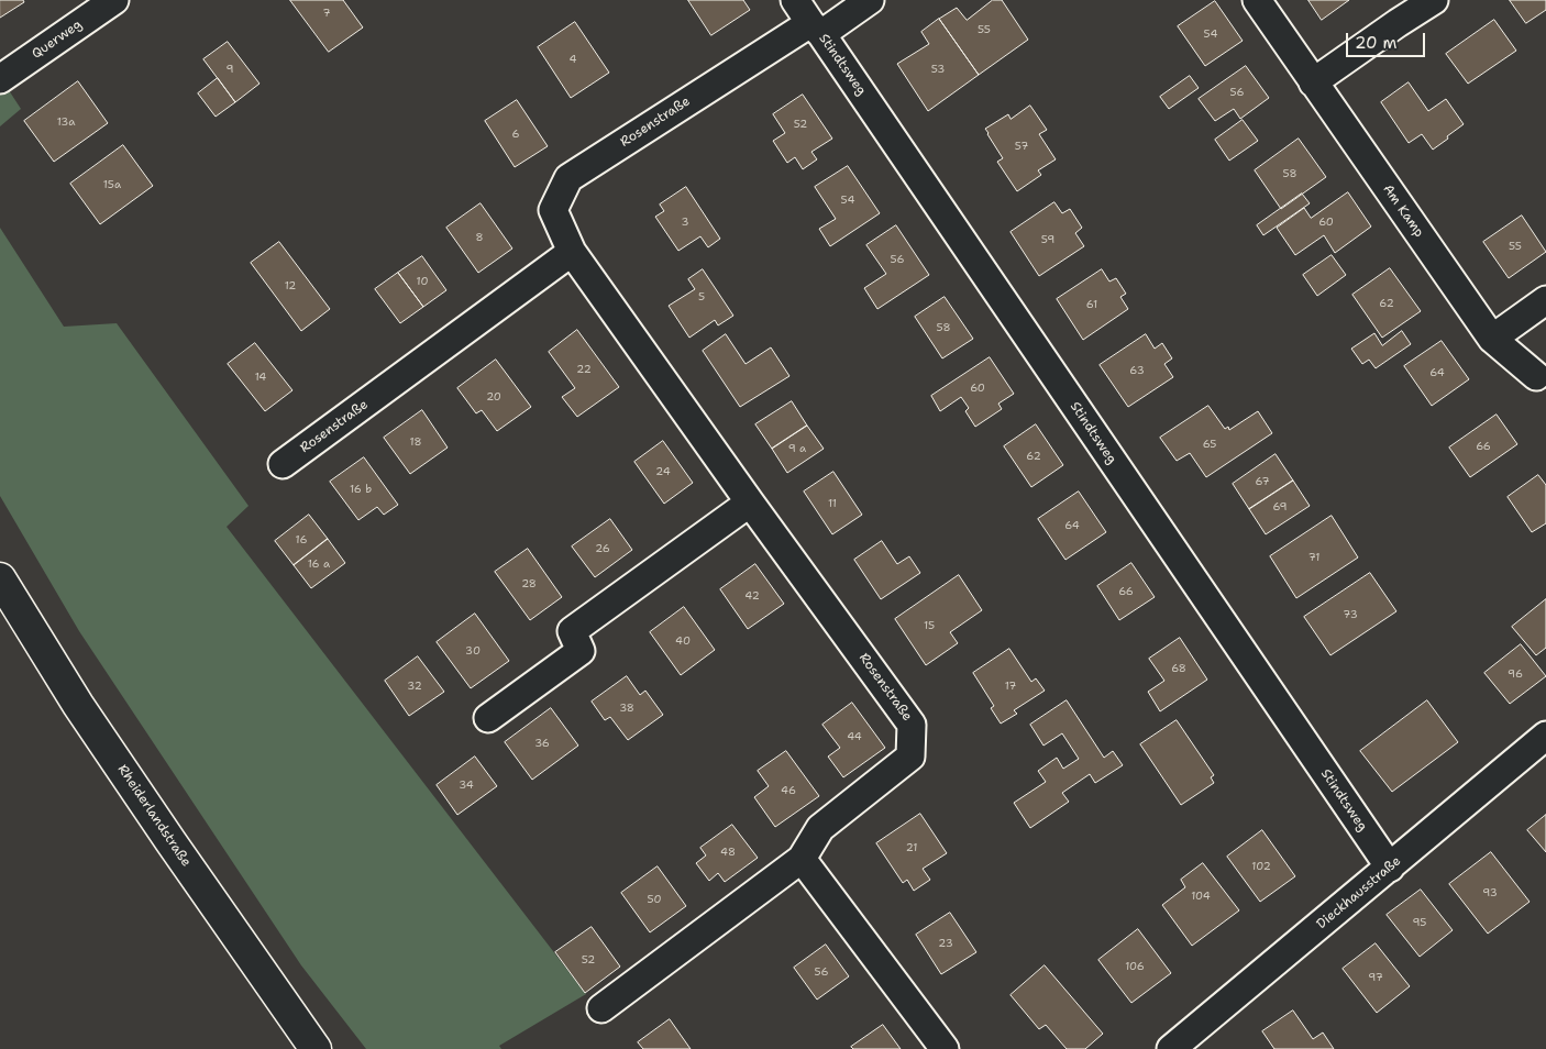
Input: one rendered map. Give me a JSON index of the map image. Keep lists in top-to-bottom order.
{
  "streets": {
    "main road": ["Rheiderlandstraße"],
    "street": [
      "Querweg",
      "Stindtsweg",
      "Rosenstraße",
      "Am Kamp",
      "Dieckhausstraße"
    ]
  },
  "crossings": [
    ["Stindtsweg", "Rosenstraße"],
    ["Stindtsweg", "Dieckhausstraße"]
  ],
  "house_numbers": [
    "7",
    "55",
    "54",
    "4",
    "9",
    "53",
    "56",
    "13a",
    "52",
    "6",
    "57",
    "58",
    "15a",
    "54",
    "3",
    "60",
    "8",
    "59",
    "55",
    "56",
    "10",
    "12",
    "5",
    "62",
    "61",
    "58",
    "22",
    "63",
    "64",
    "14",
    "60",
    "20",
    "18",
    "65",
    "66",
    "9 a",
    "62",
    "24",
    "67",
    "16 b",
    "11",
    "69",
    "64",
    "16",
    "26",
    "71",
    "16 a",
    "28",
    "66",
    "42",
    "73",
    "15",
    "40",
    "30",
    "68",
    "96",
    "32",
    "17",
    "38",
    "44",
    "36",
    "34",
    "46",
    "21",
    "48",
    "102",
    "93",
    "104",
    "50",
    "95",
    "23",
    "52",
    "106",
    "56",
    "97"
  ],
  "scale_bar": "20 m"
}
